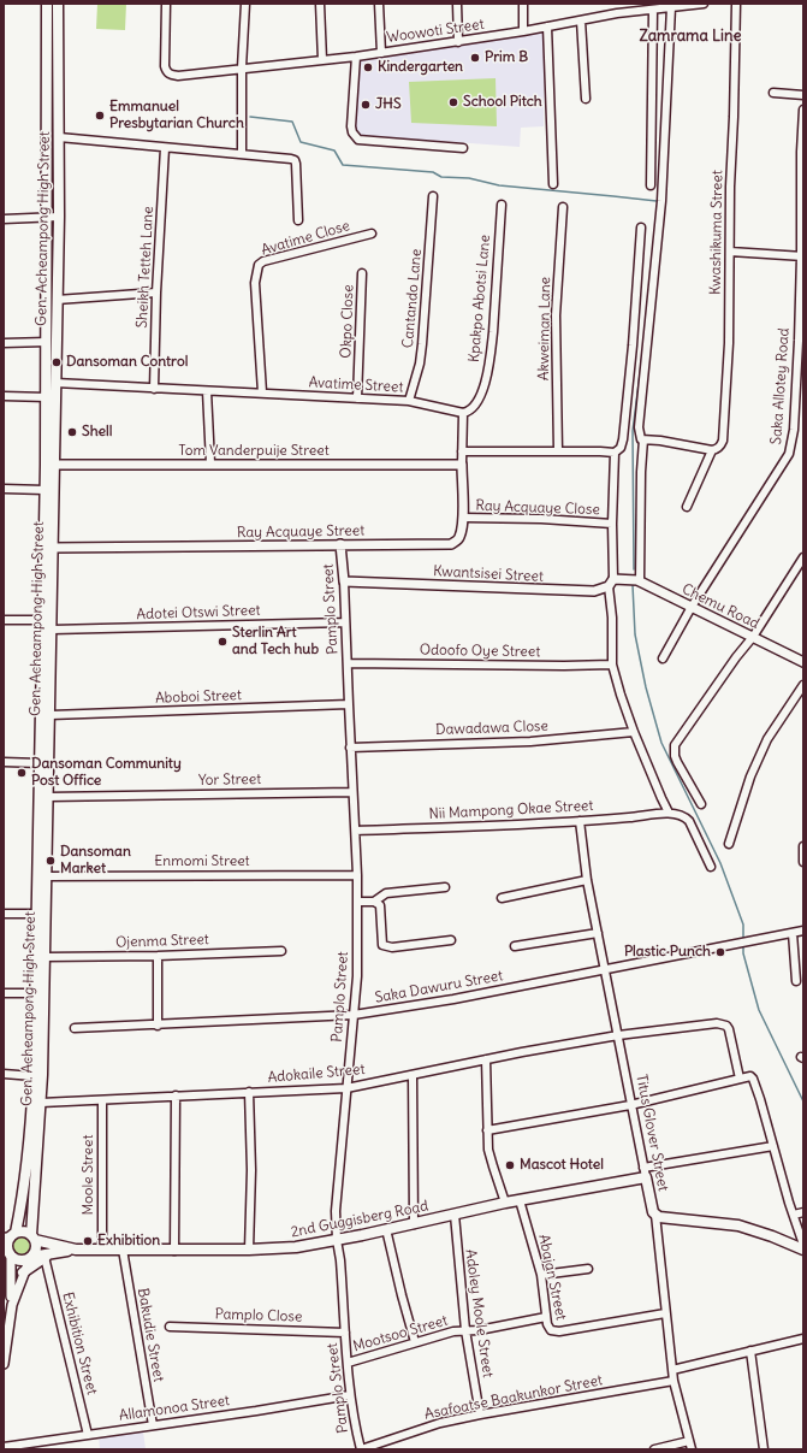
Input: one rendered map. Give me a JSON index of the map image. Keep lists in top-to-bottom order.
{
  "streets": {
    "main road": ["Gen. Acheampong High Street", "Titus Glover Street", "2nd Guggisberg Road"],
    "street": [
      "Woowoti Street",
      "Kwashikuma Street",
      "Avatime Close",
      "Sheikh Tetteh Lane",
      "Cantando Lane",
      "Kpakpo Abotsi Lane",
      "Okpo Close",
      "Akweiman Lane",
      "Avatime Street",
      "Saka Allotey Road",
      "Tom Vanderpuije Street",
      "Ray Acquaye Close",
      "Ray Acquaye Street",
      "Kwantsisei Street",
      "Chemu Road",
      "Pamplo Street",
      "Adotei Otswi Street",
      "Odoofo Oye Street",
      "Aboboi Street",
      "Dawadawa Close",
      "Yor Street",
      "Nii Mampong Okae Street",
      "Enmomi Street",
      "Ojenma Street",
      "Saka Dawuru Street",
      "Adokaile Street",
      "Moole Street",
      "Abajan Street",
      "Adoley Moole Street",
      "Pamplo Close",
      "Mootsoo Street",
      "Bakudie Street",
      "Exhibition Street",
      "Asafoatse Baakunkor Street",
      "Allamonoa Street"
    ]
  },
  "crossings": [
    ["Gen. Acheampong High Street", "Avatime Street"],
    ["Gen. Acheampong High Street", "Tom Vanderpuije Street"],
    ["Gen. Acheampong High Street", "Ray Acquaye Street"],
    ["Gen. Acheampong High Street", "Adotei Otswi Street"],
    ["Gen. Acheampong High Street", "Aboboi Street"],
    ["Gen. Acheampong High Street", "Yor Street"],
    ["Gen. Acheampong High Street", "Enmomi Street"],
    ["Gen. Acheampong High Street", "Ojenma Street"],
    ["Gen. Acheampong High Street", "Adokaile Street"],
    ["Gen. Acheampong High Street", "2nd Guggisberg Road"],
    ["Avatime Close", "Avatime Street"],
    ["Sheikh Tetteh Lane", "Avatime Street"],
    ["Cantando Lane", "Avatime Street"],
    ["Kpakpo Abotsi Lane", "Avatime Street"],
    ["Okpo Close", "Avatime Street"],
    ["Saka Allotey Road", "Chemu Road"],
    ["Tom Vanderpuije Street", "Ray Acquaye Street"],
    ["Ray Acquaye Close", "Ray Acquaye Street"],
    ["Ray Acquaye Street", "Pamplo Street"],
    ["Kwantsisei Street", "Chemu Road"],
    ["Kwantsisei Street", "Pamplo Street"],
    ["Pamplo Street", "Adotei Otswi Street"],
    ["Pamplo Street", "Odoofo Oye Street"],
    ["Pamplo Street", "Aboboi Street"],
    ["Pamplo Street", "Dawadawa Close"],
    ["Pamplo Street", "Yor Street"],
    ["Pamplo Street", "Nii Mampong Okae Street"],
    ["Pamplo Street", "Enmomi Street"],
    ["Pamplo Street", "Saka Dawuru Street"],
    ["Pamplo Street", "Adokaile Street"],
    ["Pamplo Street", "2nd Guggisberg Road"],
    ["Pamplo Street", "Pamplo Close"],
    ["Pamplo Street", "Mootsoo Street"],
    ["Pamplo Street", "Asafoatse Baakunkor Street"],
    ["Pamplo Street", "Allamonoa Street"],
    ["Nii Mampong Okae Street", "Titus Glover Street"],
    ["Saka Dawuru Street", "Titus Glover Street"],
    ["Adokaile Street", "Titus Glover Street"],
    ["Adokaile Street", "Moole Street"],
    ["Titus Glover Street", "2nd Guggisberg Road"],
    ["Titus Glover Street", "Abajan Street"],
    ["Titus Glover Street", "Asafoatse Baakunkor Street"],
    ["Moole Street", "2nd Guggisberg Road"],
    ["2nd Guggisberg Road", "Abajan Street"],
    ["2nd Guggisberg Road", "Adoley Moole Street"],
    ["2nd Guggisberg Road", "Bakudie Street"],
    ["Abajan Street", "Mootsoo Street"],
    ["Adoley Moole Street", "Mootsoo Street"],
    ["Adoley Moole Street", "Asafoatse Baakunkor Street"],
    ["Bakudie Street", "Allamonoa Street"],
    ["Exhibition Street", "Allamonoa Street"]
  ],
  "districts": ["Zamrama Line"],
  "places": [
    "Prim B",
    "Kindergarten",
    "School Pitch",
    "JHS",
    "Emmanuel Presbytarian Church",
    "Dansoman Control",
    "Shell",
    "Sterlin Art and Tech hub",
    "Dansoman Community Post Office",
    "Dansoman Market",
    "Plastic Punch",
    "Mascot Hotel",
    "Exhibition"
  ]
}
